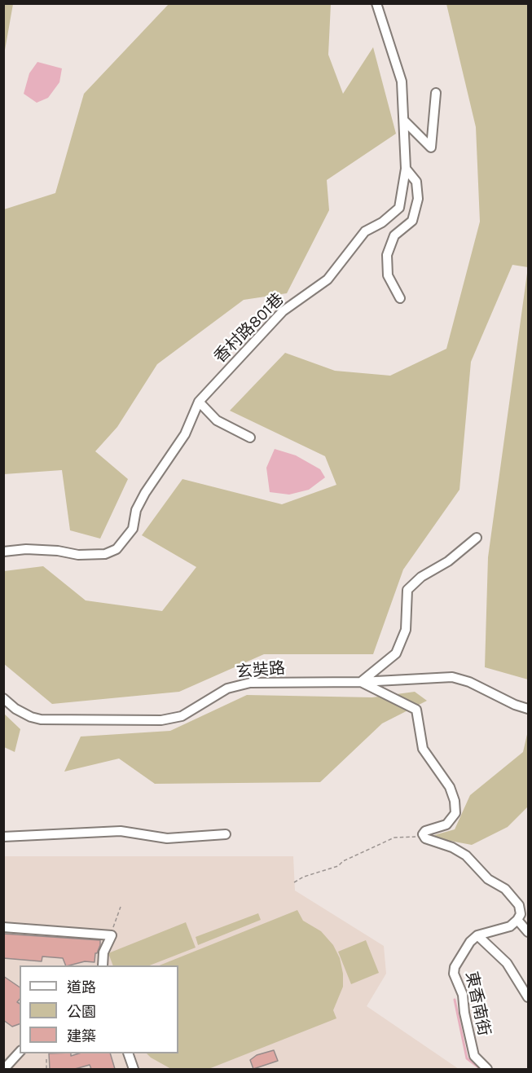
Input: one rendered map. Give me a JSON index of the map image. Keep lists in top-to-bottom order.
{
  "streets": {
    "street": ["香村路801巷", "玄奘路", "東香南街"]
  },
  "legend": ["道路", "公園", "建築"]
}
